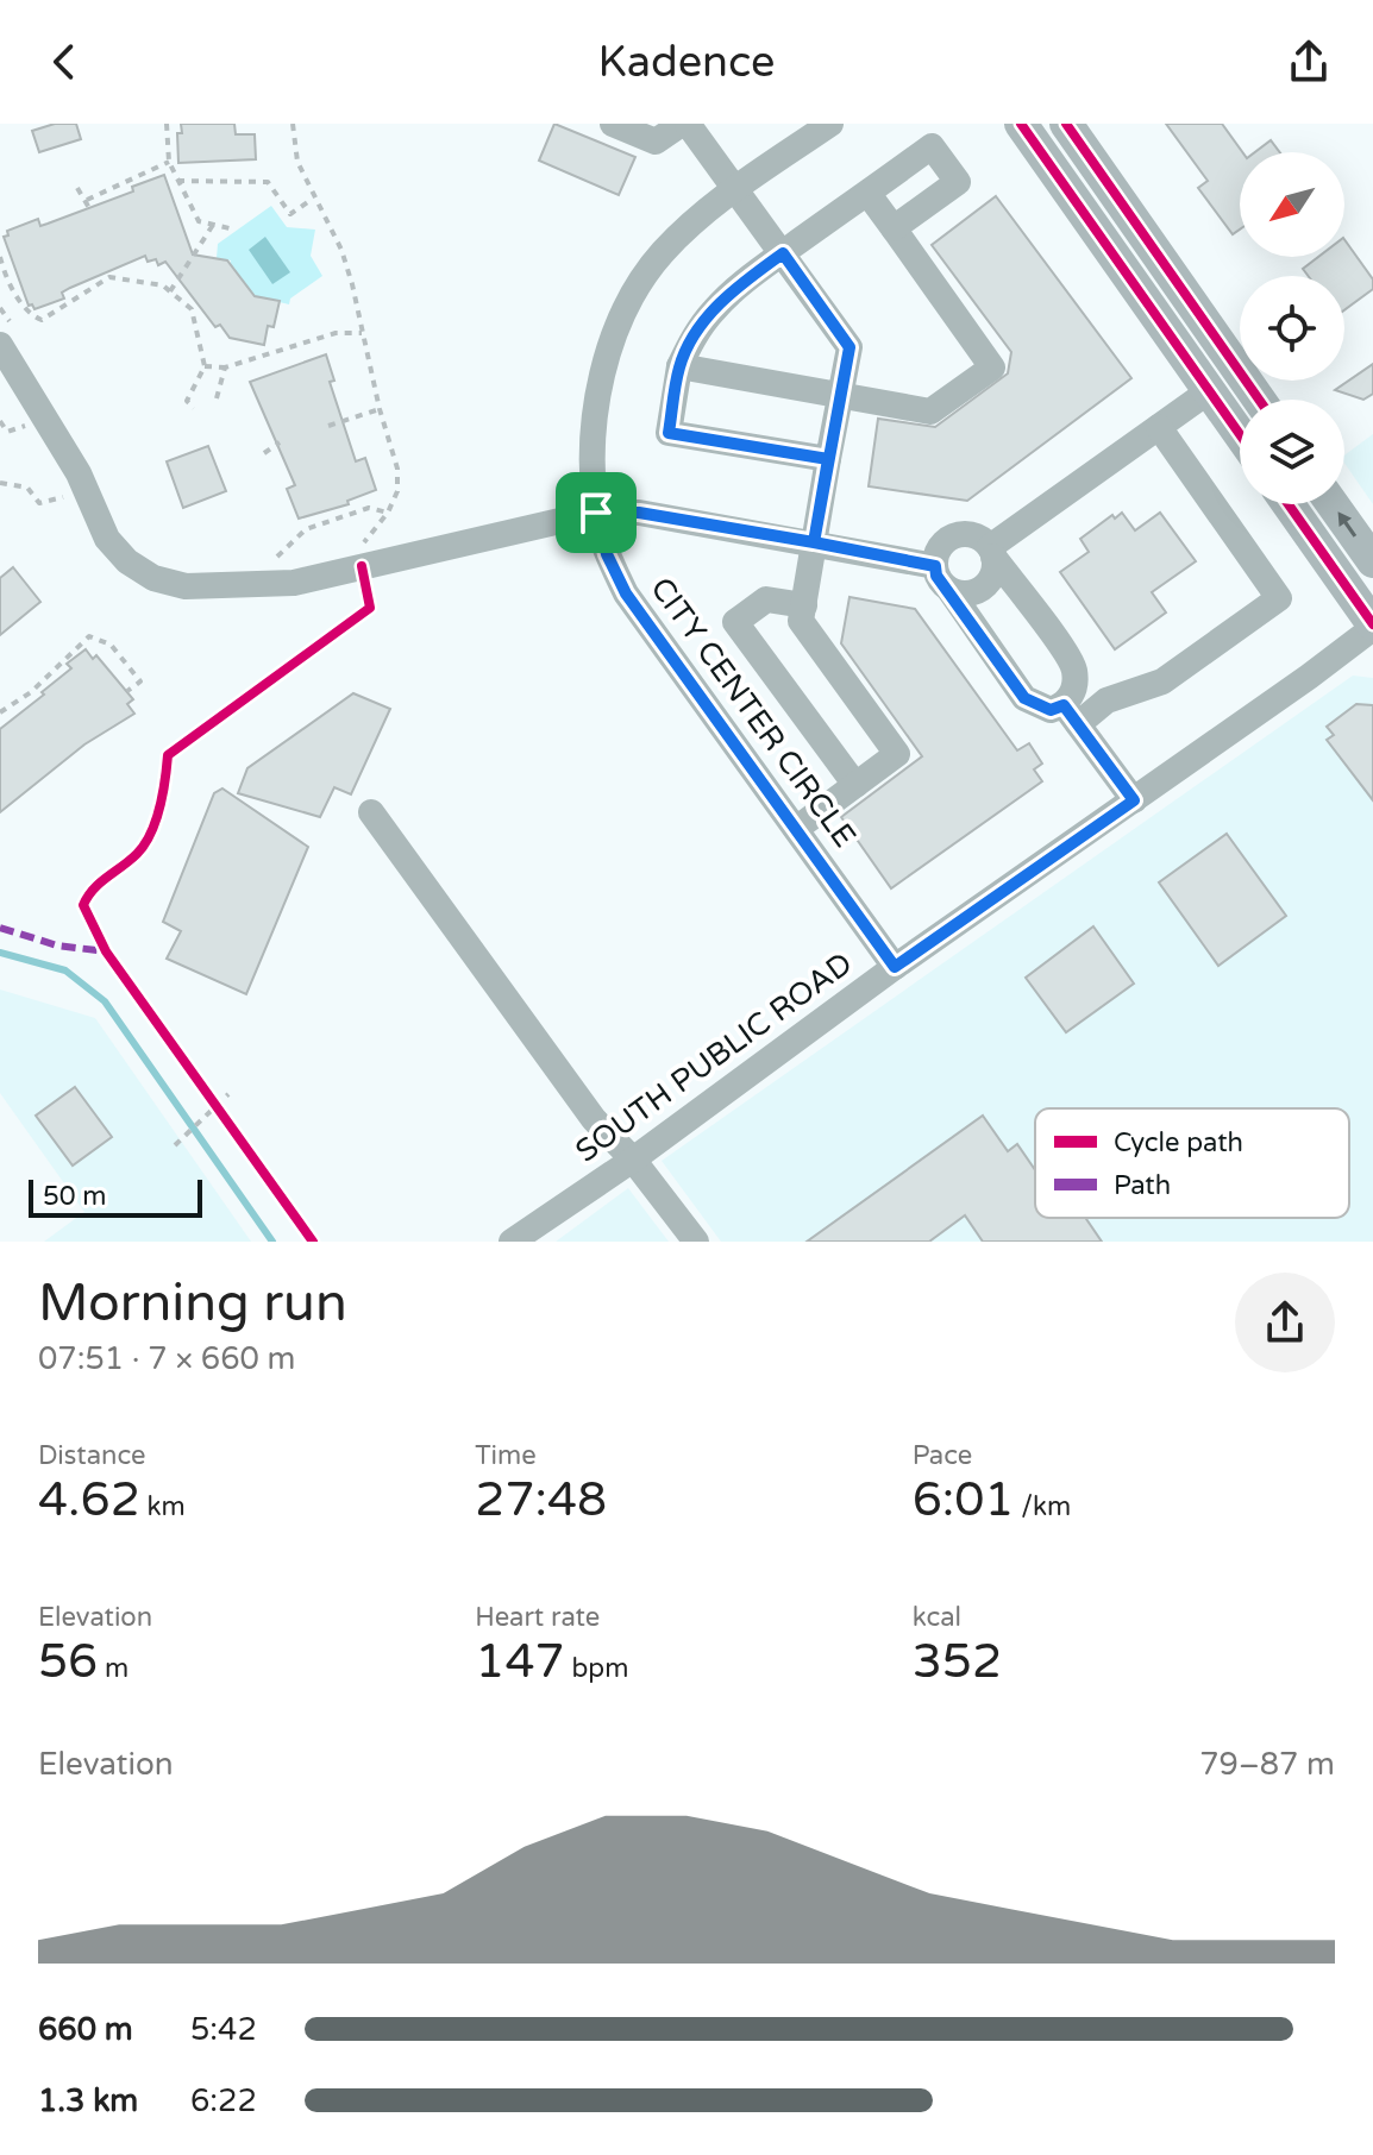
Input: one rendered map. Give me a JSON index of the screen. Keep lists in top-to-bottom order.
{
  "streets": {
    "street": ["CITY CENTER CIRCLE", "SOUTH PUBLIC ROAD"]
  },
  "crossings": [
    ["CITY CENTER CIRCLE", "SOUTH PUBLIC ROAD"]
  ],
  "legend": ["Cycle path", "Path"],
  "scale_bar": "50 m",
  "north": "bottom left",
  "page": {
    "header": "Kadence",
    "scale": "50 m",
    "heading": ["Morning run", "07:51 · 7 × 660 m"],
    "stats": [
      ["Distance", "4.62 km"],
      ["Time", "27:48"],
      ["Pace", "6:01 /km"],
      ["Elevation", "56 m"],
      ["Heart rate", "147 bpm"],
      ["kcal", "352"]
    ],
    "chart": ["Elevation", "79–87 m"],
    "list": [
      {
        "name": "660 m",
        "note": "5:42"
      },
      {
        "name": "1.3 km",
        "note": "6:22"
      }
    ]
  }
}
